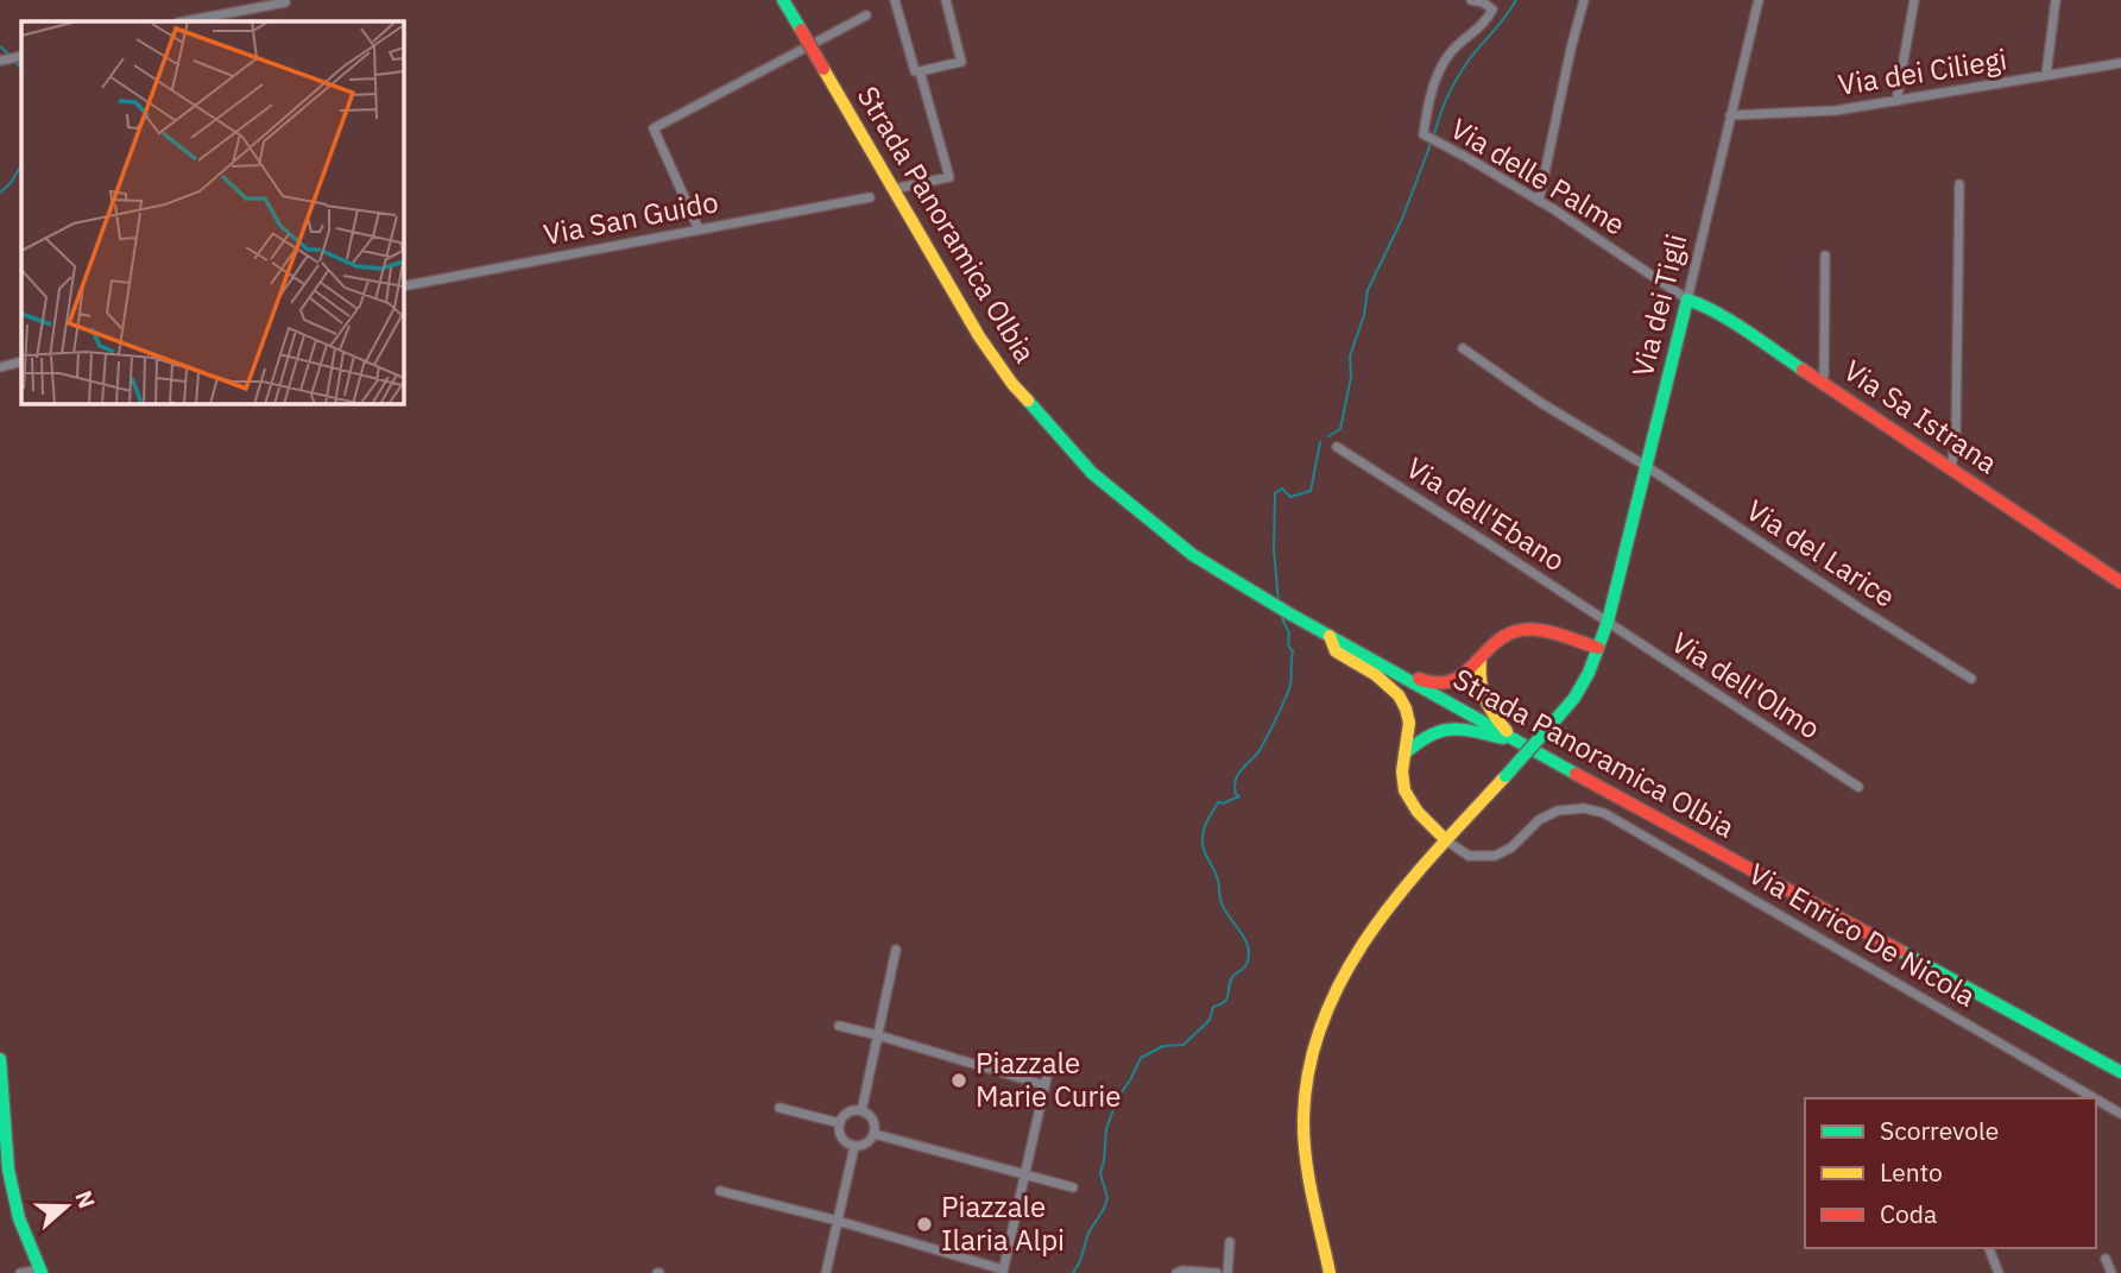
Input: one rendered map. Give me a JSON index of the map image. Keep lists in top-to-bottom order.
{
  "streets": {
    "main road": ["Strada Panoramica Olbia", "Via dei Tigli", "Via Sa Istrana"],
    "street": [
      "Via dei Ciliegi",
      "Via delle Palme",
      "Via San Guido",
      "Via dell'Ebano",
      "Via del Larice",
      "Via dell'Olmo",
      "Via Enrico De Nicola"
    ]
  },
  "crossings": [
    ["Via dei Ciliegi", "Via dei Tigli"],
    ["Via delle Palme", "Via dei Tigli"],
    ["Via delle Palme", "Via Sa Istrana"],
    ["Via dei Tigli", "Via Sa Istrana"],
    ["Via dei Tigli", "Via dell'Ebano"],
    ["Via dei Tigli", "Via del Larice"],
    ["Via dei Tigli", "Via dell'Olmo"],
    ["Via dei Tigli", "Via Enrico De Nicola"],
    ["Via dell'Ebano", "Via dell'Olmo"]
  ],
  "places": ["Piazzale Marie Curie", "Piazzale Ilaria Alpi"],
  "legend": ["Scorrevole", "Lento", "Coda"],
  "north": "right"
}
